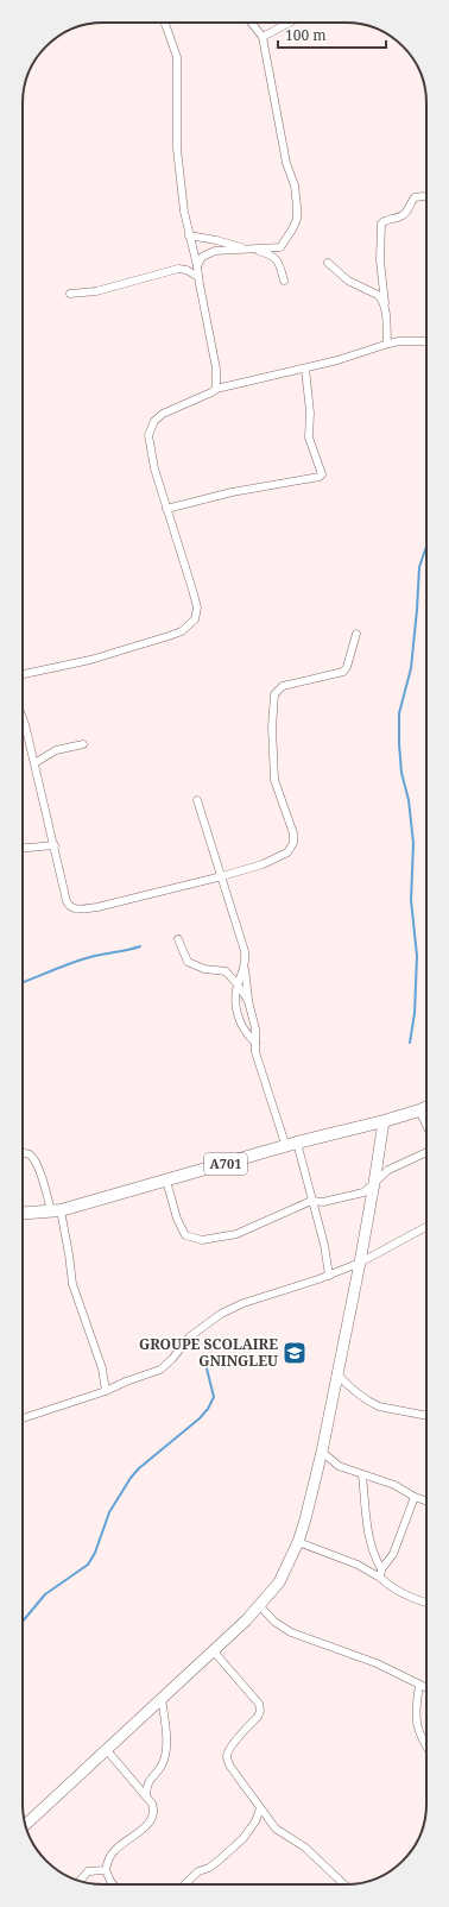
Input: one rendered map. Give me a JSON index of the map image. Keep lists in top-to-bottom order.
{
  "streets": {
    "main road": ["A701"]
  },
  "places": {
    "school or university": ["GROUPE SCOLAIRE GNINGLEU"]
  },
  "scale_bar": "100 m"
}
